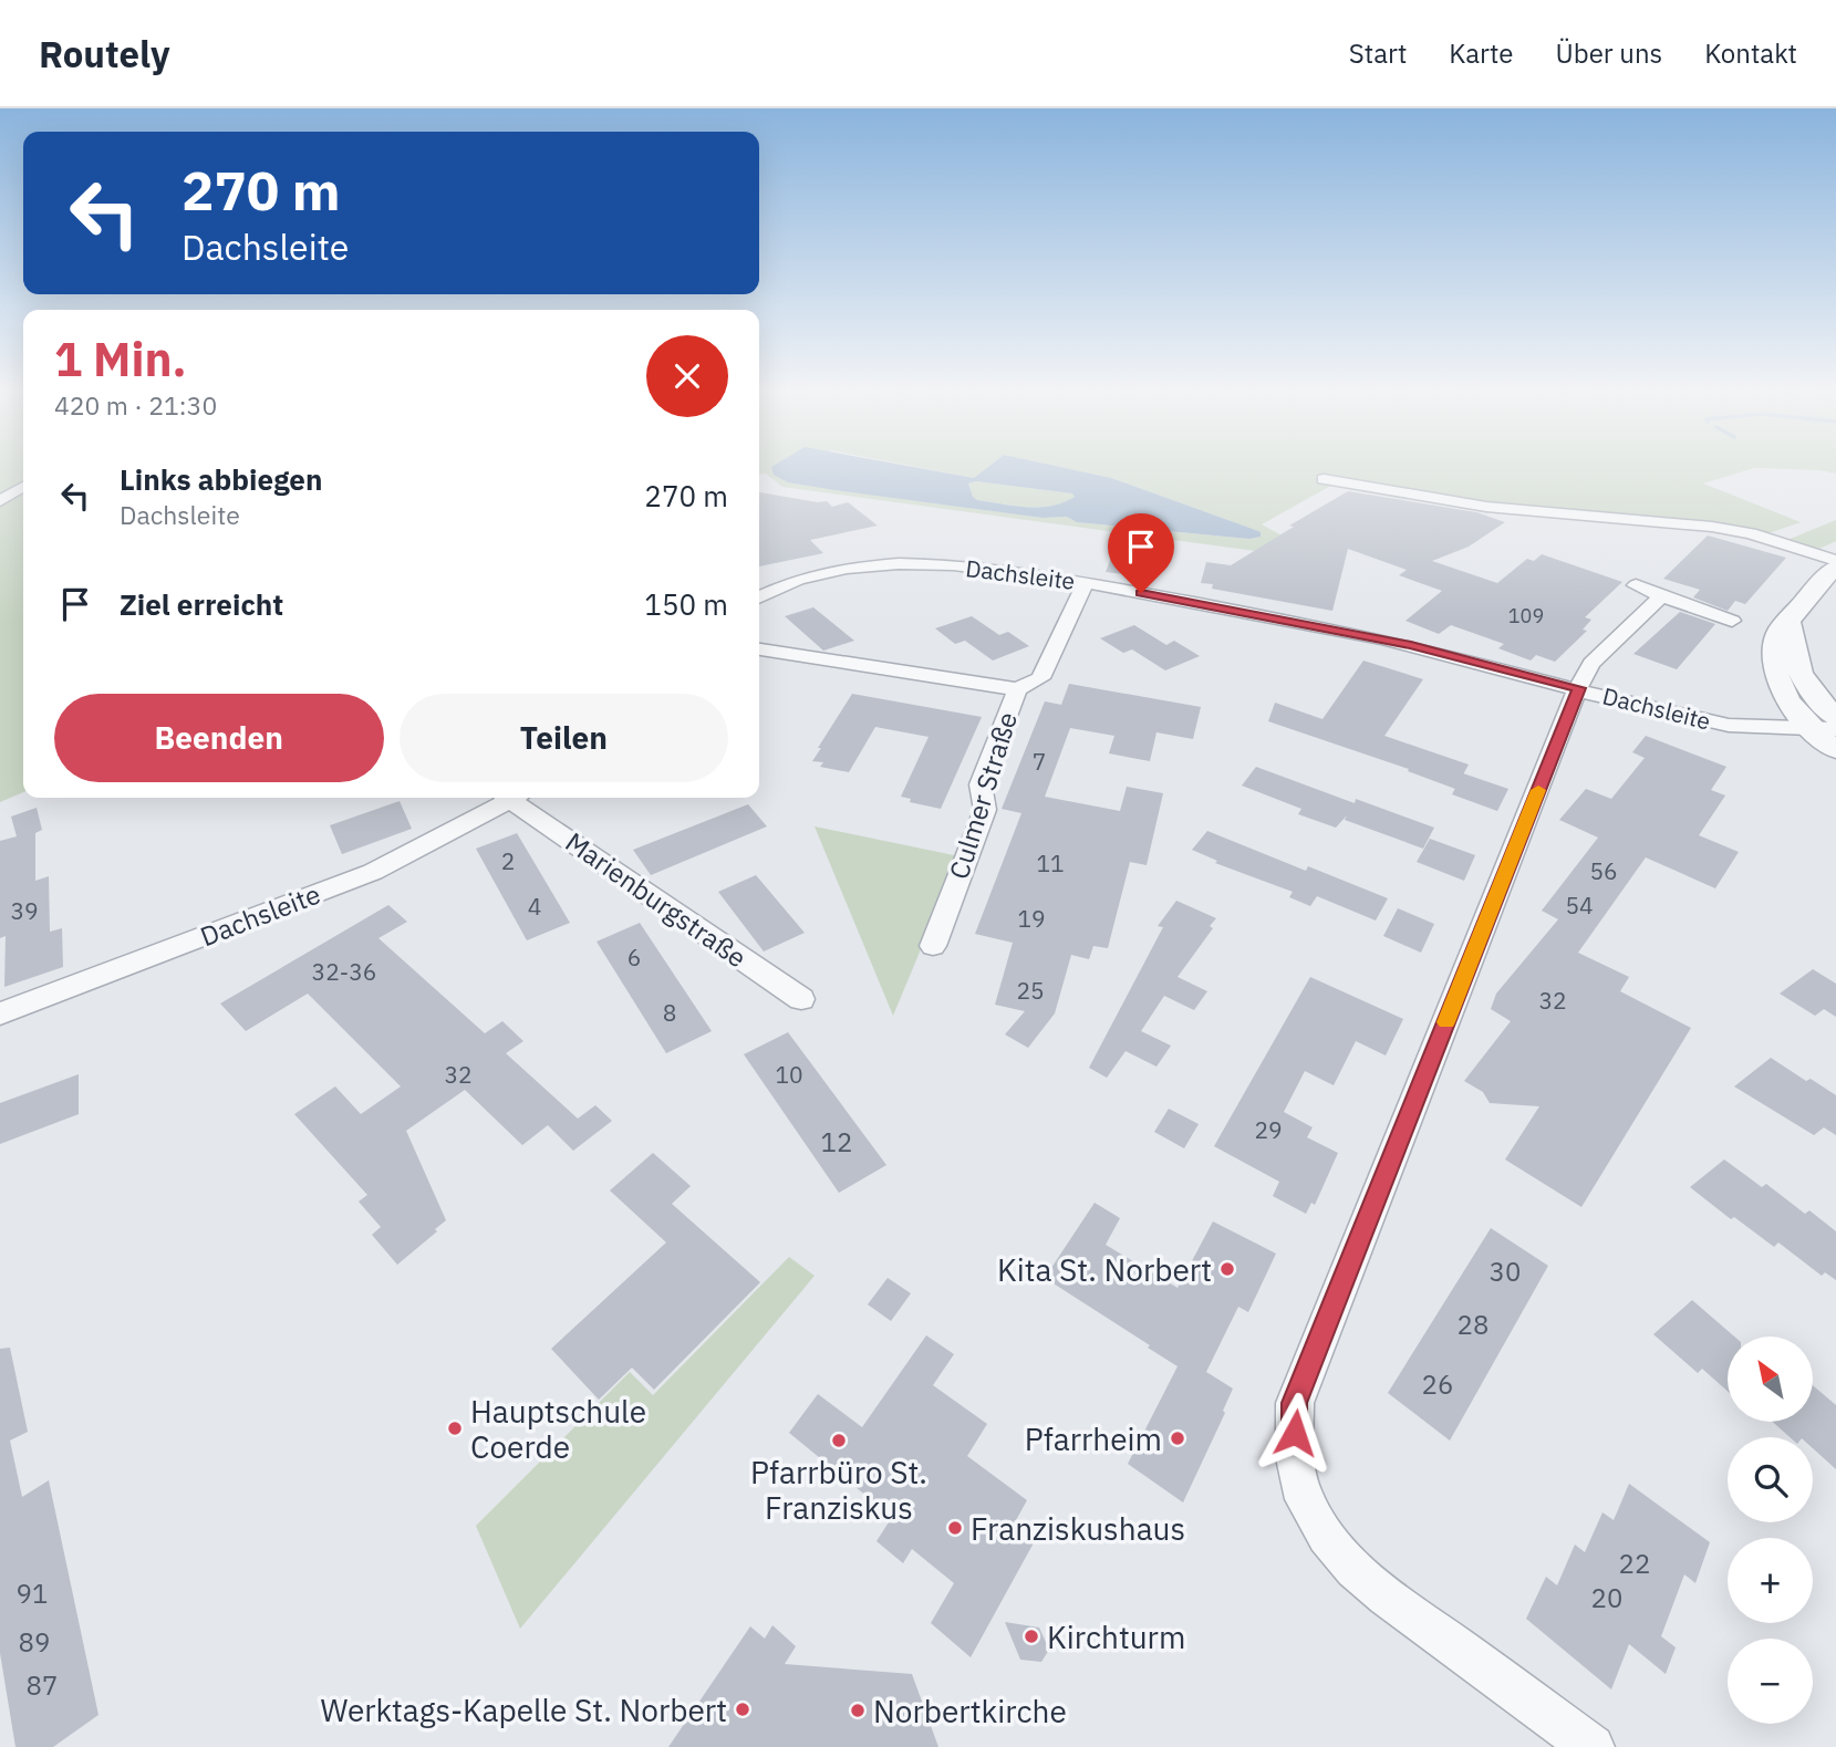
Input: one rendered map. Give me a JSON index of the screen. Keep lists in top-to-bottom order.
{
  "streets": {
    "street": ["Dachsleite", "Culmer Straße", "Marienburgstraße"]
  },
  "crossings": [
    ["Dachsleite", "Culmer Straße"]
  ],
  "places": [
    "Kita St. Norbert",
    "Hauptschule Coerde",
    "Pfarrheim",
    "Pfarrbüro St. Franziskus",
    "Franziskushaus",
    "Kirchturm",
    "Werktags-Kapelle St. Norbert",
    "Norbertkirche"
  ],
  "house_numbers": [
    "109",
    "7",
    "2",
    "11",
    "56",
    "54",
    "4",
    "39",
    "19",
    "6",
    "32-36",
    "25",
    "32",
    "8",
    "32",
    "10",
    "29",
    "12",
    "30",
    "28",
    "26",
    "22",
    "91",
    "20",
    "89",
    "87"
  ],
  "north": "top left",
  "page": {
    "header": "Routely",
    "nav": [
      "Start",
      "Karte",
      "Über uns",
      "Kontakt"
    ],
    "turn": ["270 m", "Dachsleite"],
    "heading": ["1 Min.", "420 m · 21:30"],
    "list": [
      {
        "name": "Links abbiegen",
        "note": "Dachsleite",
        "value": "270 m"
      },
      {
        "name": "Ziel erreicht",
        "value": "150 m"
      }
    ],
    "buttons": ["Beenden", "Teilen"],
    "map_buttons": ["+", "−"]
  }
}
